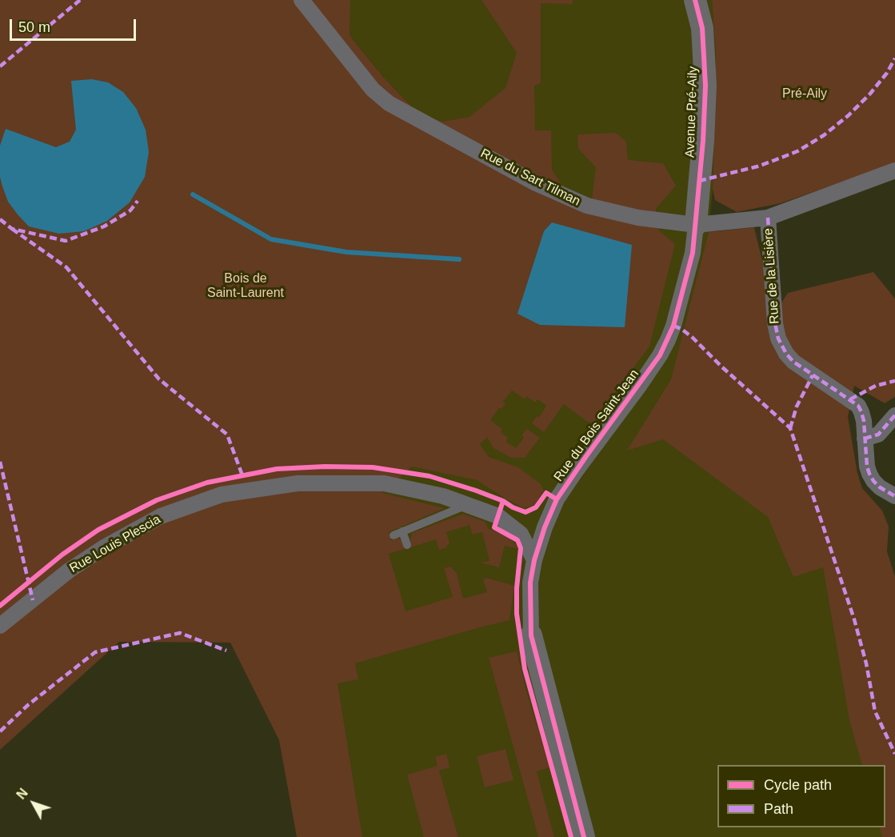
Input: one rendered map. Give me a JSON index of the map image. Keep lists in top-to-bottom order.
{
  "streets": {
    "street": [
      "Avenue Pré-Aily",
      "Rue du Sart Tilman",
      "Rue de la Lisière",
      "Rue du Bois Saint-Jean",
      "Rue Louis Plescia"
    ]
  },
  "crossings": [
    ["Avenue Pré-Aily", "Rue du Sart Tilman"],
    ["Avenue Pré-Aily", "Rue du Bois Saint-Jean"],
    ["Rue du Sart Tilman", "Rue de la Lisière"],
    ["Rue du Sart Tilman", "Rue du Bois Saint-Jean"],
    ["Rue du Bois Saint-Jean", "Rue Louis Plescia"]
  ],
  "parks": ["Pré-Aily", "Bois de Saint-Laurent"],
  "legend": ["Cycle path", "Path"],
  "scale_bar": "50 m",
  "north": "top left"
}
